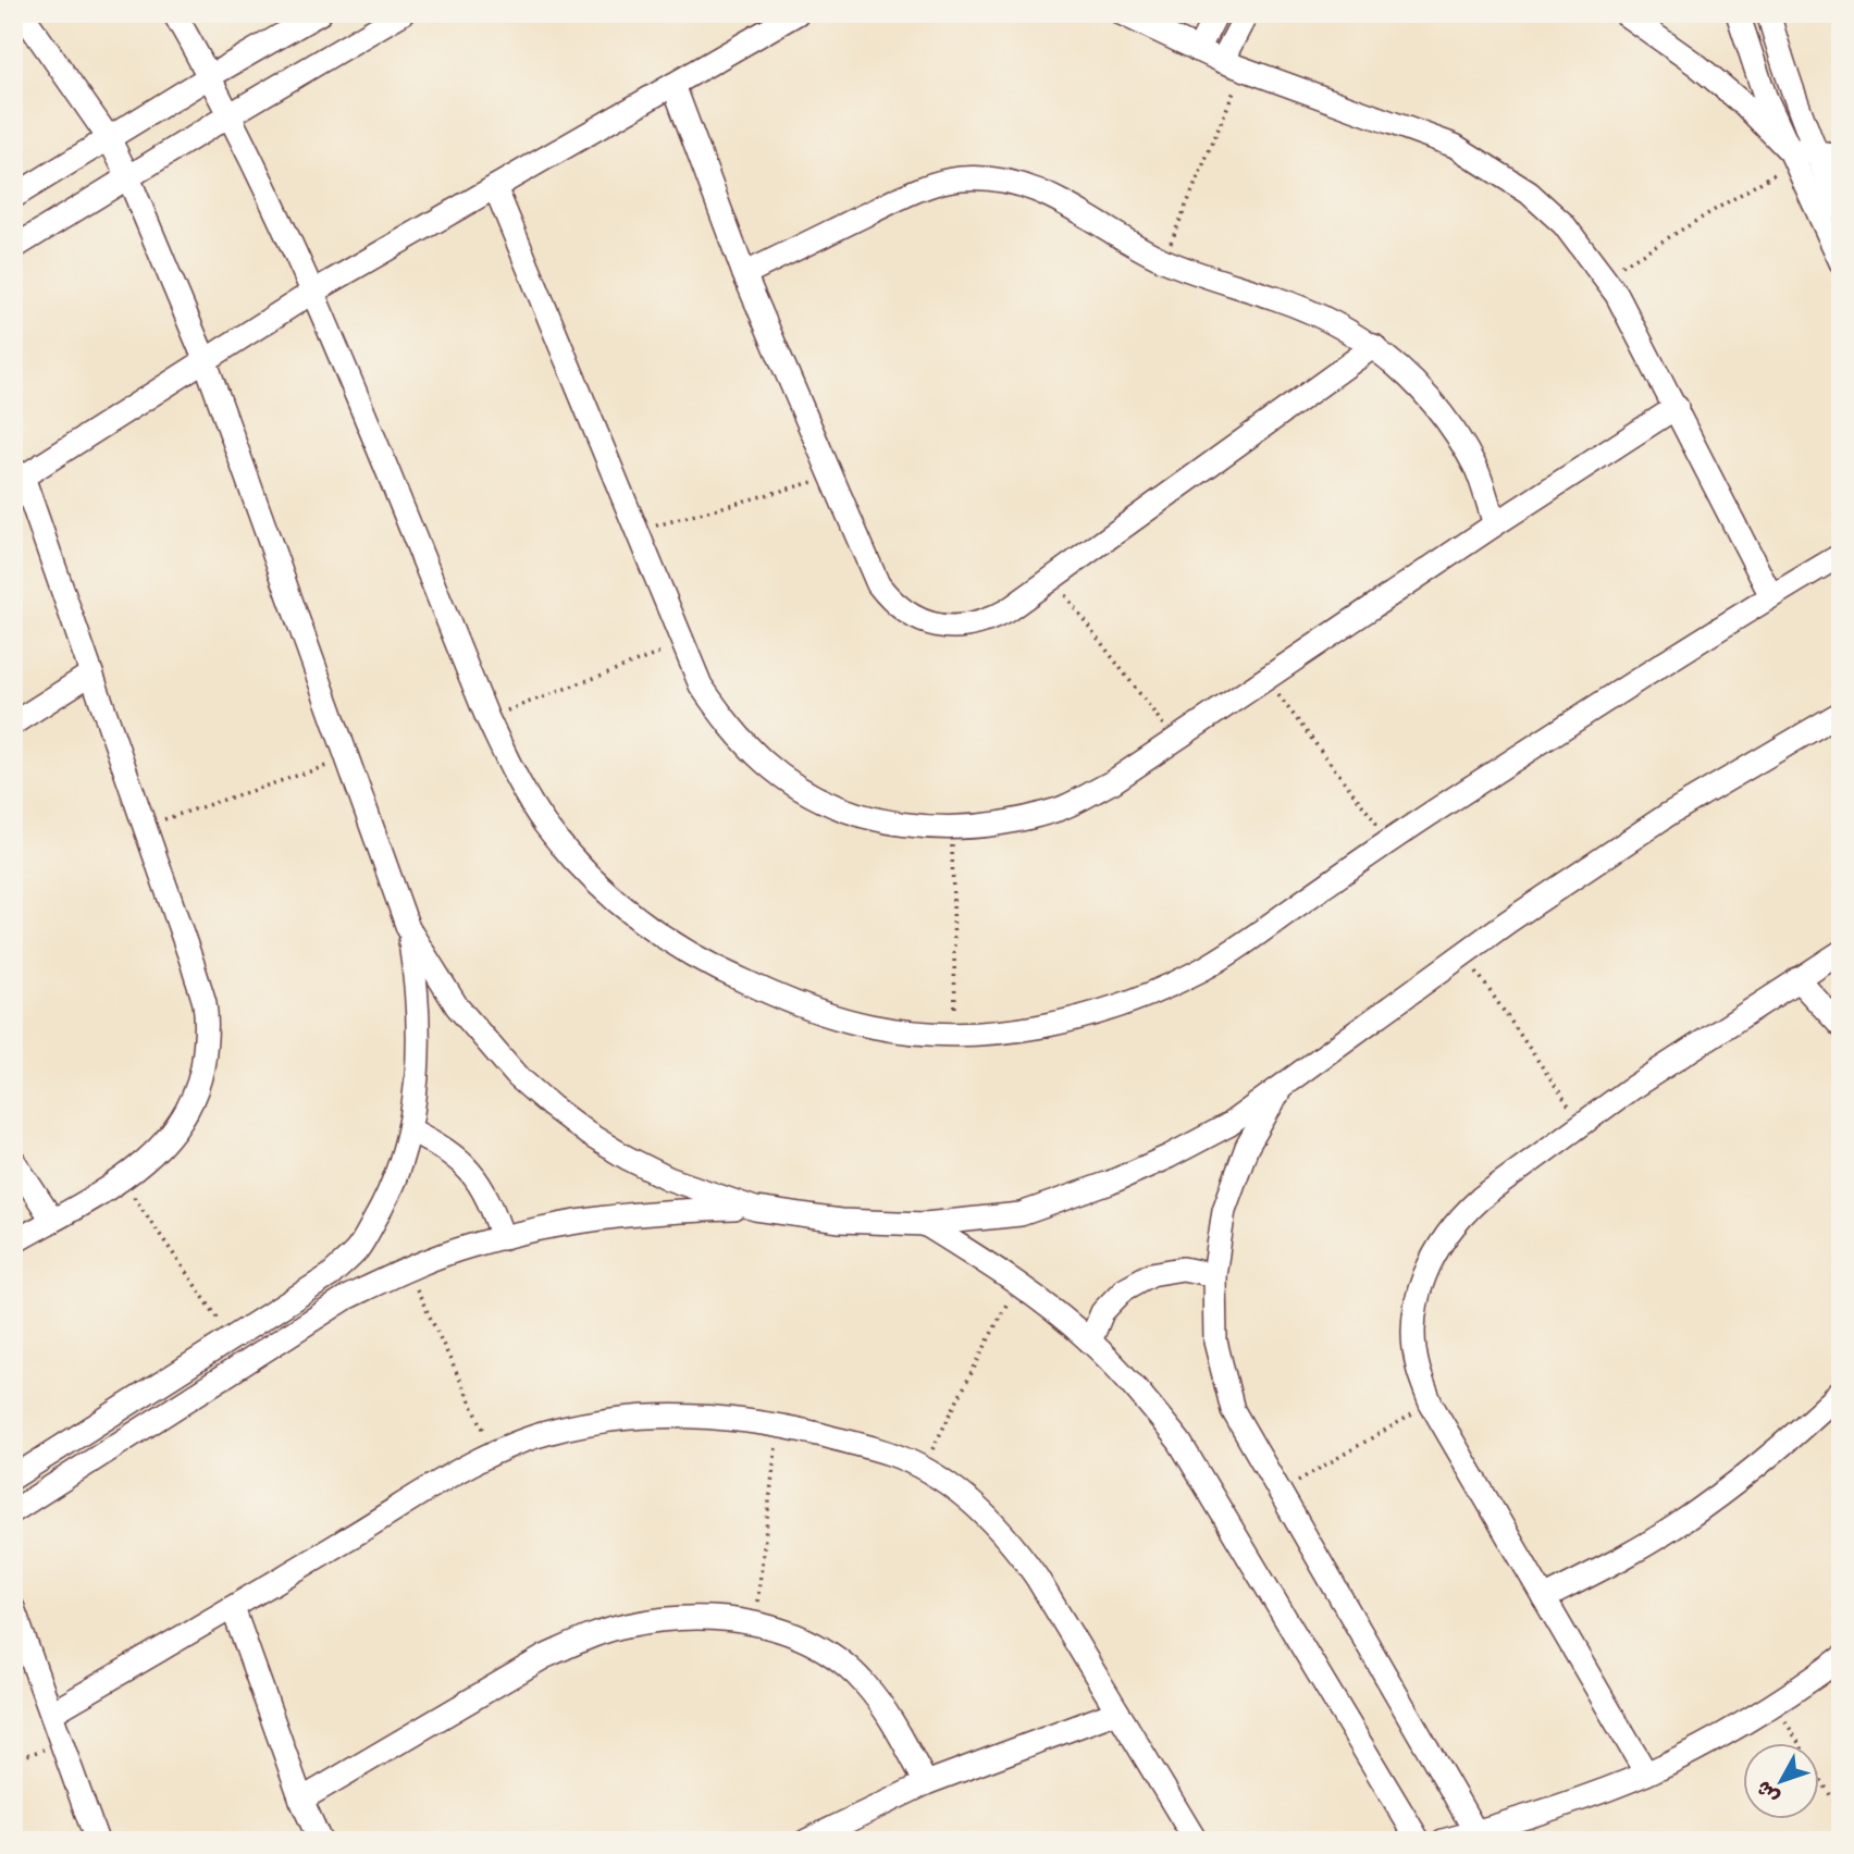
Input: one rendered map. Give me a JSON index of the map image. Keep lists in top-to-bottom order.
{
  "north": "bottom left"
}
